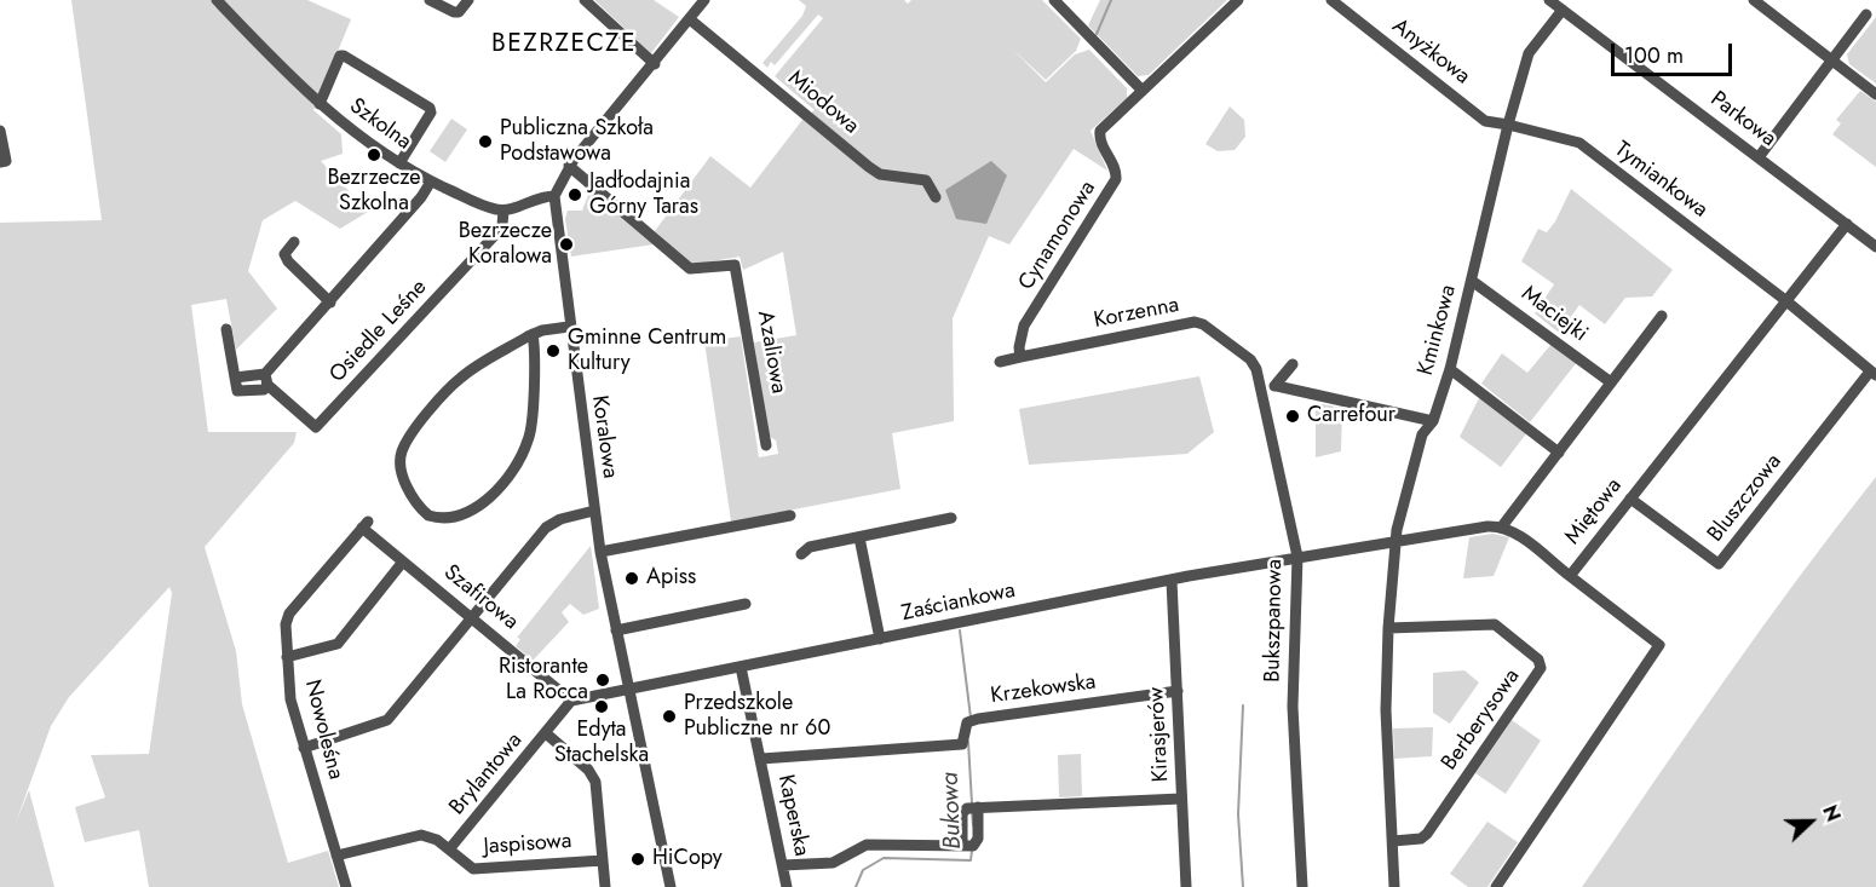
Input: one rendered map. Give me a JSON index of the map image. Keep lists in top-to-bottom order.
{
  "streets": {
    "street": [
      "Anyżkowa",
      "Miodowa",
      "Parkowa",
      "Szkolna",
      "Tymiankowa",
      "Cynamonowa",
      "Korzenna",
      "Maciejki",
      "Kminkowa",
      "Osiedle Leśne",
      "Azaliowa",
      "Koralowa",
      "Bluszczowa",
      "Miętowa",
      "Szafirowa",
      "Zaściankowa",
      "Bukszpanowa",
      "Krzekowska",
      "Berberysowa",
      "Nowoleśna",
      "Kirasjerów",
      "Brylantowa",
      "Kaperska",
      "Jaspisowa"
    ]
  },
  "crossings": [
    ["Anyżkowa", "Tymiankowa"],
    ["Anyżkowa", "Kminkowa"],
    ["Parkowa", "Miętowa"],
    ["Szkolna", "Osiedle Leśne"],
    ["Tymiankowa", "Kminkowa"],
    ["Tymiankowa", "Bluszczowa"],
    ["Tymiankowa", "Miętowa"],
    ["Cynamonowa", "Korzenna"],
    ["Korzenna", "Bukszpanowa"],
    ["Maciejki", "Kminkowa"],
    ["Kminkowa", "Berberysowa"],
    ["Koralowa", "Zaściankowa"],
    ["Bluszczowa", "Miętowa"],
    ["Szafirowa", "Nowoleśna"],
    ["Szafirowa", "Brylantowa"],
    ["Zaściankowa", "Bukszpanowa"],
    ["Zaściankowa", "Kirasjerów"],
    ["Zaściankowa", "Kaperska"],
    ["Krzekowska", "Kirasjerów"],
    ["Krzekowska", "Kaperska"],
    ["Nowoleśna", "Jaspisowa"],
    ["Brylantowa", "Jaspisowa"]
  ],
  "districts": ["BEZRZECZE"],
  "water": ["Bukowa"],
  "places": [
    "Publiczna Szkoła Podstawowa",
    "Bezrzecze Szkolna",
    "Jadłodajnia Górny Taras",
    "Bezrzecze Koralowa",
    "Gminne Centrum Kultury",
    "Carrefour",
    "Apiss",
    "Ristorante La Rocca",
    "Edyta Stachelska",
    "Przedszkole Publiczne nr 60",
    "HiCopy"
  ],
  "scale_bar": "100 m",
  "north": "right"
}
